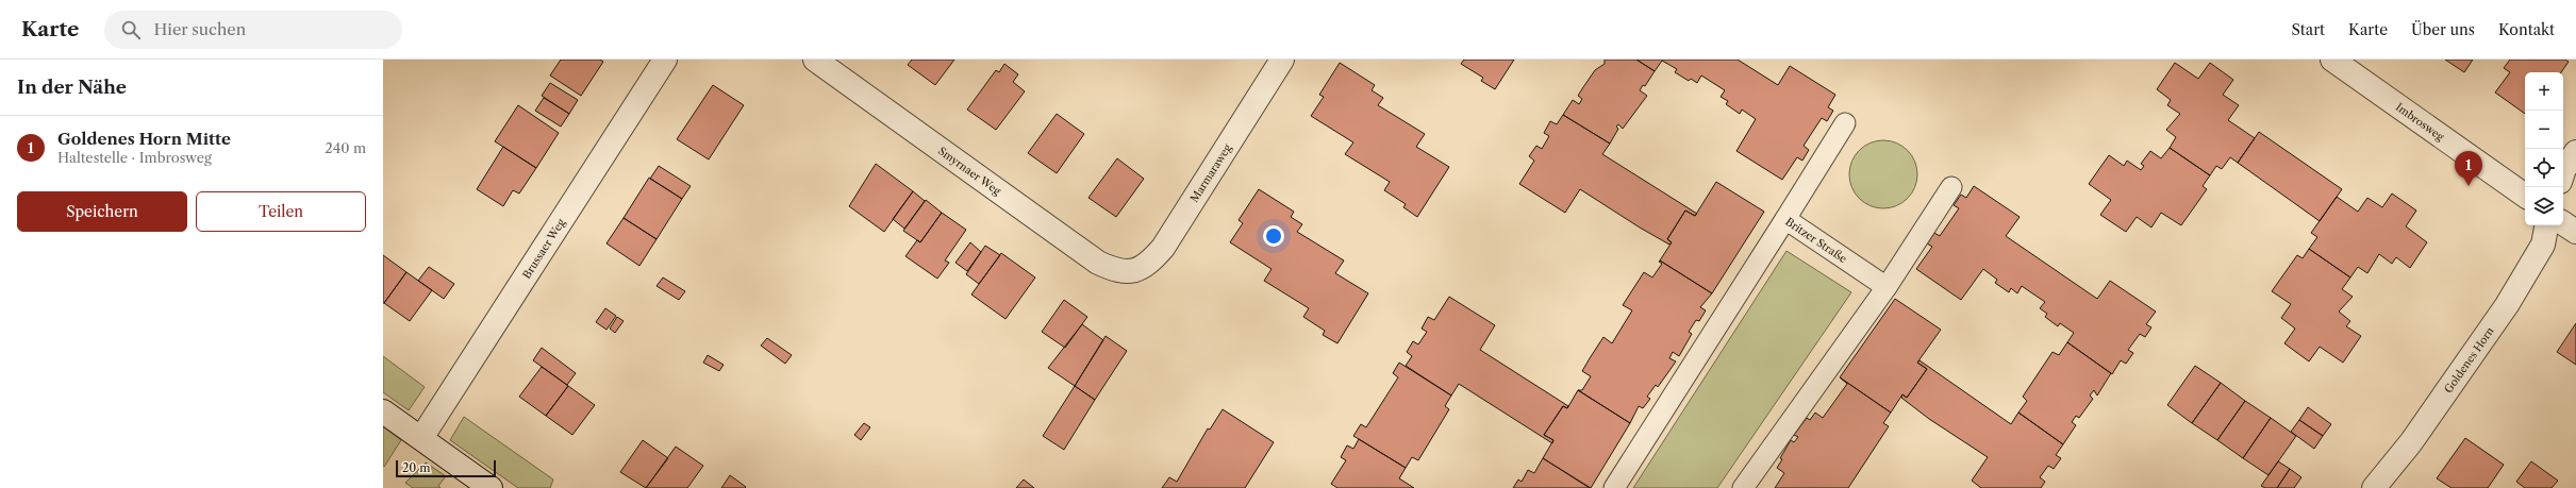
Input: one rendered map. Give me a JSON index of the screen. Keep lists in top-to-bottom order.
{
  "streets": {
    "street": [
      "Imbrosweg",
      "Smyrnaer Weg",
      "Marmaraweg",
      "Brussaer Weg",
      "Goldenes Horn"
    ],
    "lane": ["Britzer Straße"]
  },
  "crossings": [
    ["Smyrnaer Weg", "Marmaraweg"]
  ],
  "scale_bar": "20 m",
  "page": {
    "header": "Karte",
    "search": "Hier suchen",
    "nav": [
      "Start",
      "Karte",
      "Über uns",
      "Kontakt"
    ],
    "heading": "In der Nähe",
    "map_buttons": ["+", "−"],
    "list": [
      {
        "mark": "1",
        "name": "Goldenes Horn Mitte",
        "note": "Haltestelle · Imbrosweg",
        "value": "240 m"
      }
    ],
    "pins": "1",
    "buttons": ["Speichern", "Teilen"],
    "scale": "20 m"
  }
}
